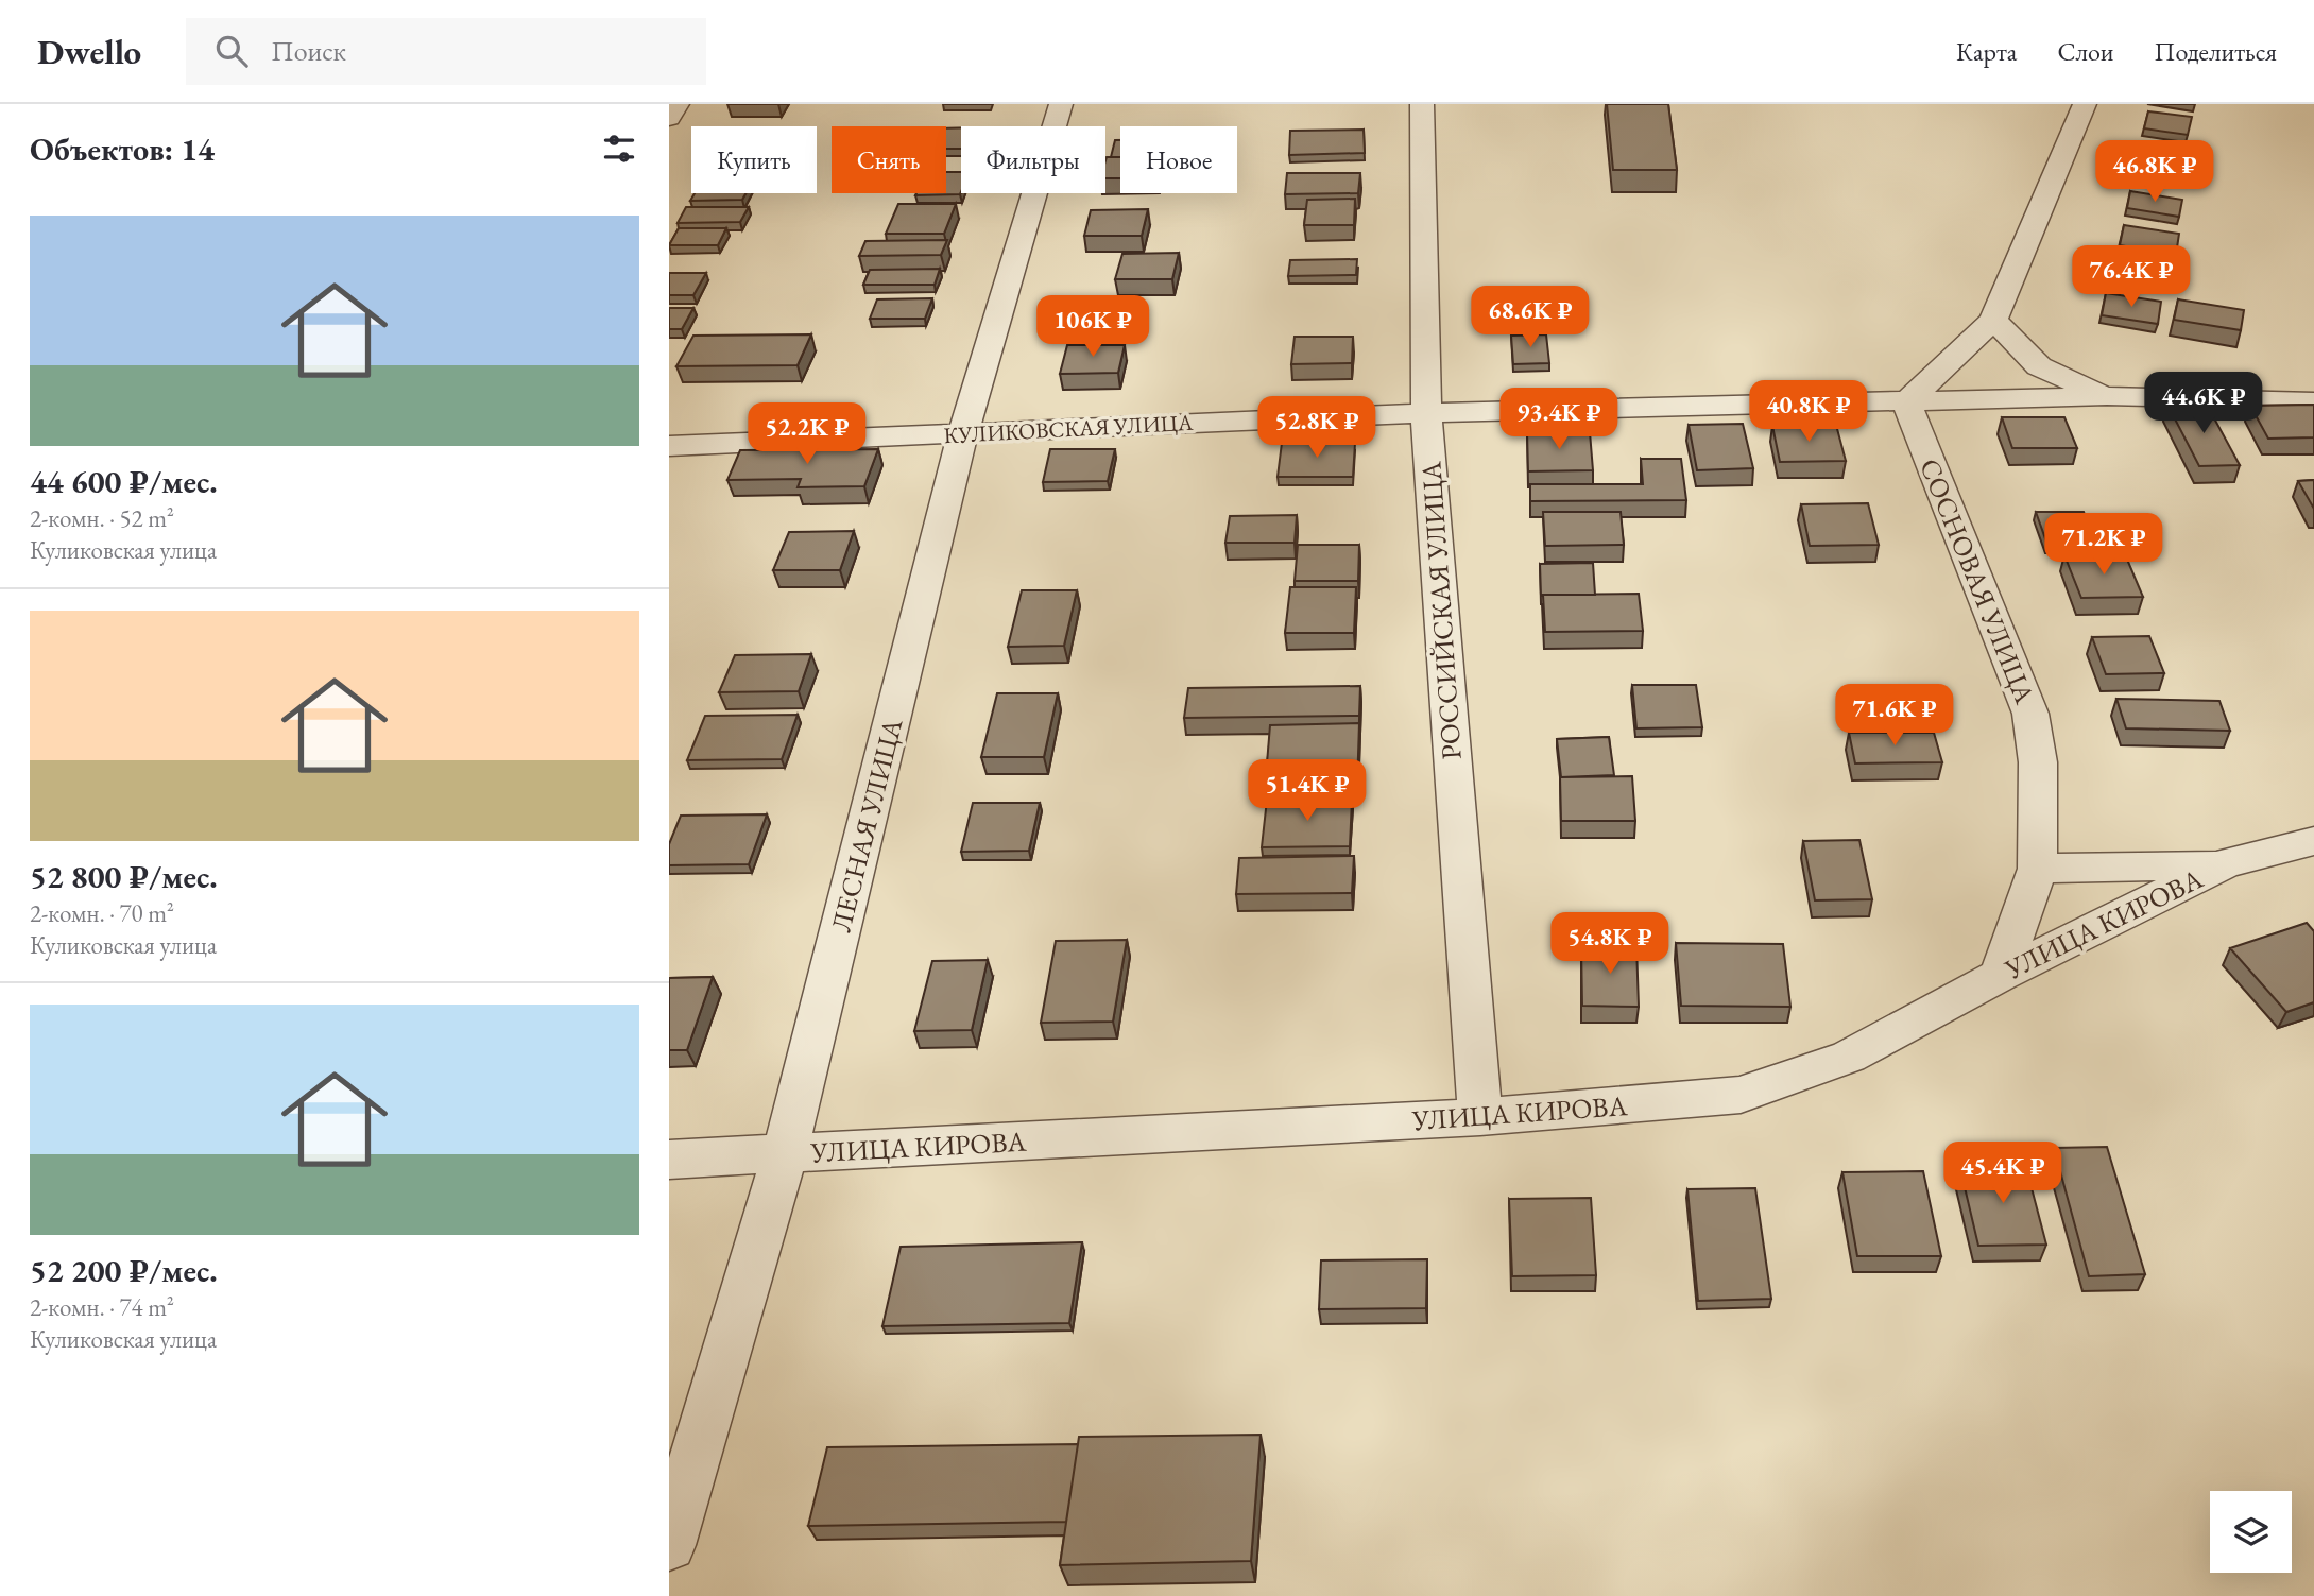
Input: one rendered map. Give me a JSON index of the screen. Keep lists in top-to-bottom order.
{
  "streets": {
    "street": [
      "КУЛИКОВСКАЯ УЛИЦА",
      "СОСНОВАЯ УЛИЦА",
      "РОССИЙСКАЯ УЛИЦА",
      "ЛЕСНАЯ УЛИЦА",
      "УЛИЦА КИРОВА"
    ]
  },
  "crossings": [
    ["КУЛИКОВСКАЯ УЛИЦА", "СОСНОВАЯ УЛИЦА"],
    ["КУЛИКОВСКАЯ УЛИЦА", "РОССИЙСКАЯ УЛИЦА"],
    ["КУЛИКОВСКАЯ УЛИЦА", "ЛЕСНАЯ УЛИЦА"],
    ["СОСНОВАЯ УЛИЦА", "УЛИЦА КИРОВА"],
    ["РОССИЙСКАЯ УЛИЦА", "УЛИЦА КИРОВА"],
    ["ЛЕСНАЯ УЛИЦА", "УЛИЦА КИРОВА"]
  ],
  "page": {
    "header": "Dwello",
    "search": "Поиск",
    "nav": ["Карта", "Слои", "Поделиться"],
    "heading": "Объектов: 14",
    "chip": [
      "Купить",
      "Снять",
      "Фильтры",
      "Новое"
    ],
    "price": [
      "46.8K ₽",
      "76.4K ₽",
      "68.6K ₽",
      "106K ₽",
      "44.6K ₽",
      "40.8K ₽",
      "93.4K ₽",
      "52.8K ₽",
      "52.2K ₽",
      "71.2K ₽",
      "71.6K ₽",
      "51.4K ₽",
      "54.8K ₽",
      "45.4K ₽"
    ],
    "list": [
      {
        "name": "44 600 ₽/мес.",
        "note": "2-комн. · 52 m² · Куликовская улица"
      },
      {
        "name": "52 800 ₽/мес.",
        "note": "2-комн. · 70 m² · Куликовская улица"
      },
      {
        "name": "52 200 ₽/мес.",
        "note": "2-комн. · 74 m² · Куликовская улица"
      }
    ]
  }
}
